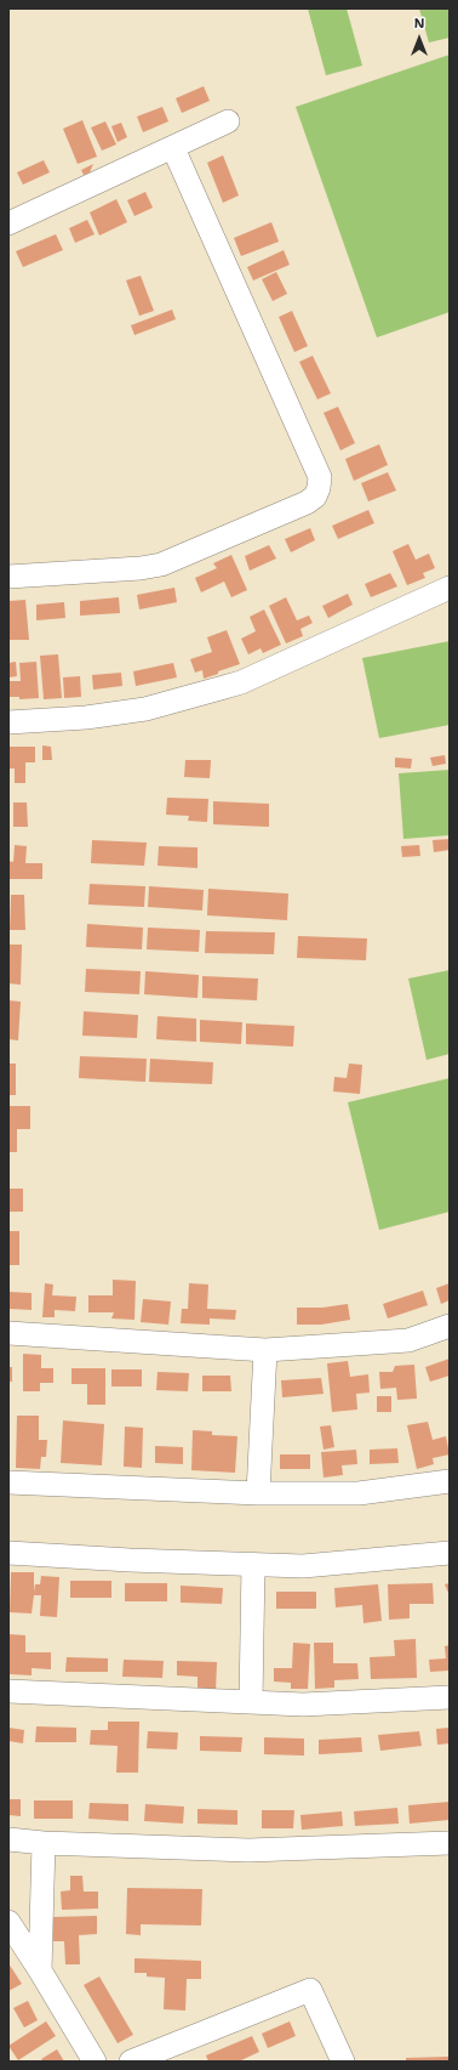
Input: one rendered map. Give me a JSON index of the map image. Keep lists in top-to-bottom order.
{
  "north": "top"
}
